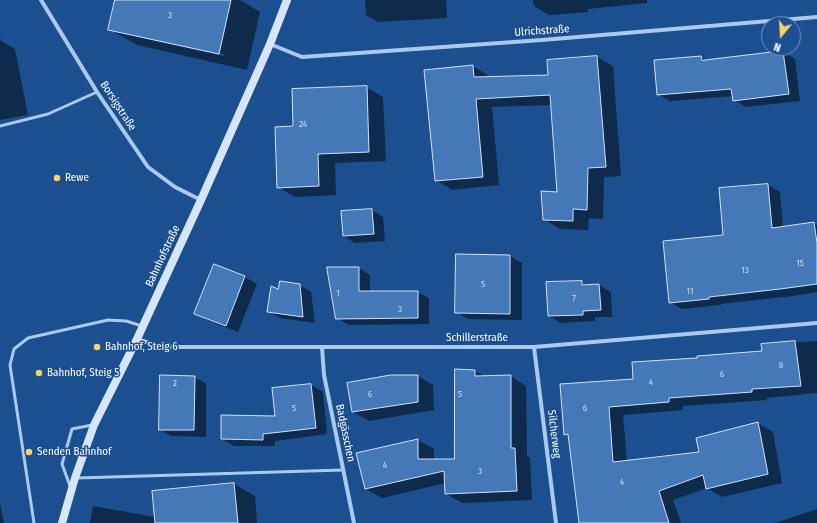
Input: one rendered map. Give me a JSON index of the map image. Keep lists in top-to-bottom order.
{
  "streets": {
    "street": [
      "Ulrichstraße",
      "Borsigstraße",
      "Bahnhofstraße",
      "Schillerstraße",
      "Badgässchen",
      "Silcherweg"
    ]
  },
  "crossings": [
    ["Ulrichstraße", "Bahnhofstraße"],
    ["Borsigstraße", "Bahnhofstraße"],
    ["Bahnhofstraße", "Schillerstraße"],
    ["Schillerstraße", "Badgässchen"],
    ["Schillerstraße", "Silcherweg"]
  ],
  "places": [
    "Rewe",
    "Bahnhof, Steig 6",
    "Bahnhof, Steig 5",
    "Senden Bahnhof"
  ],
  "house_numbers": [
    "3",
    "24",
    "15",
    "13",
    "5",
    "11",
    "1",
    "7",
    "3",
    "8",
    "6",
    "4",
    "2",
    "6",
    "5",
    "5",
    "6",
    "4",
    "3",
    "4"
  ],
  "north": "bottom"
}
